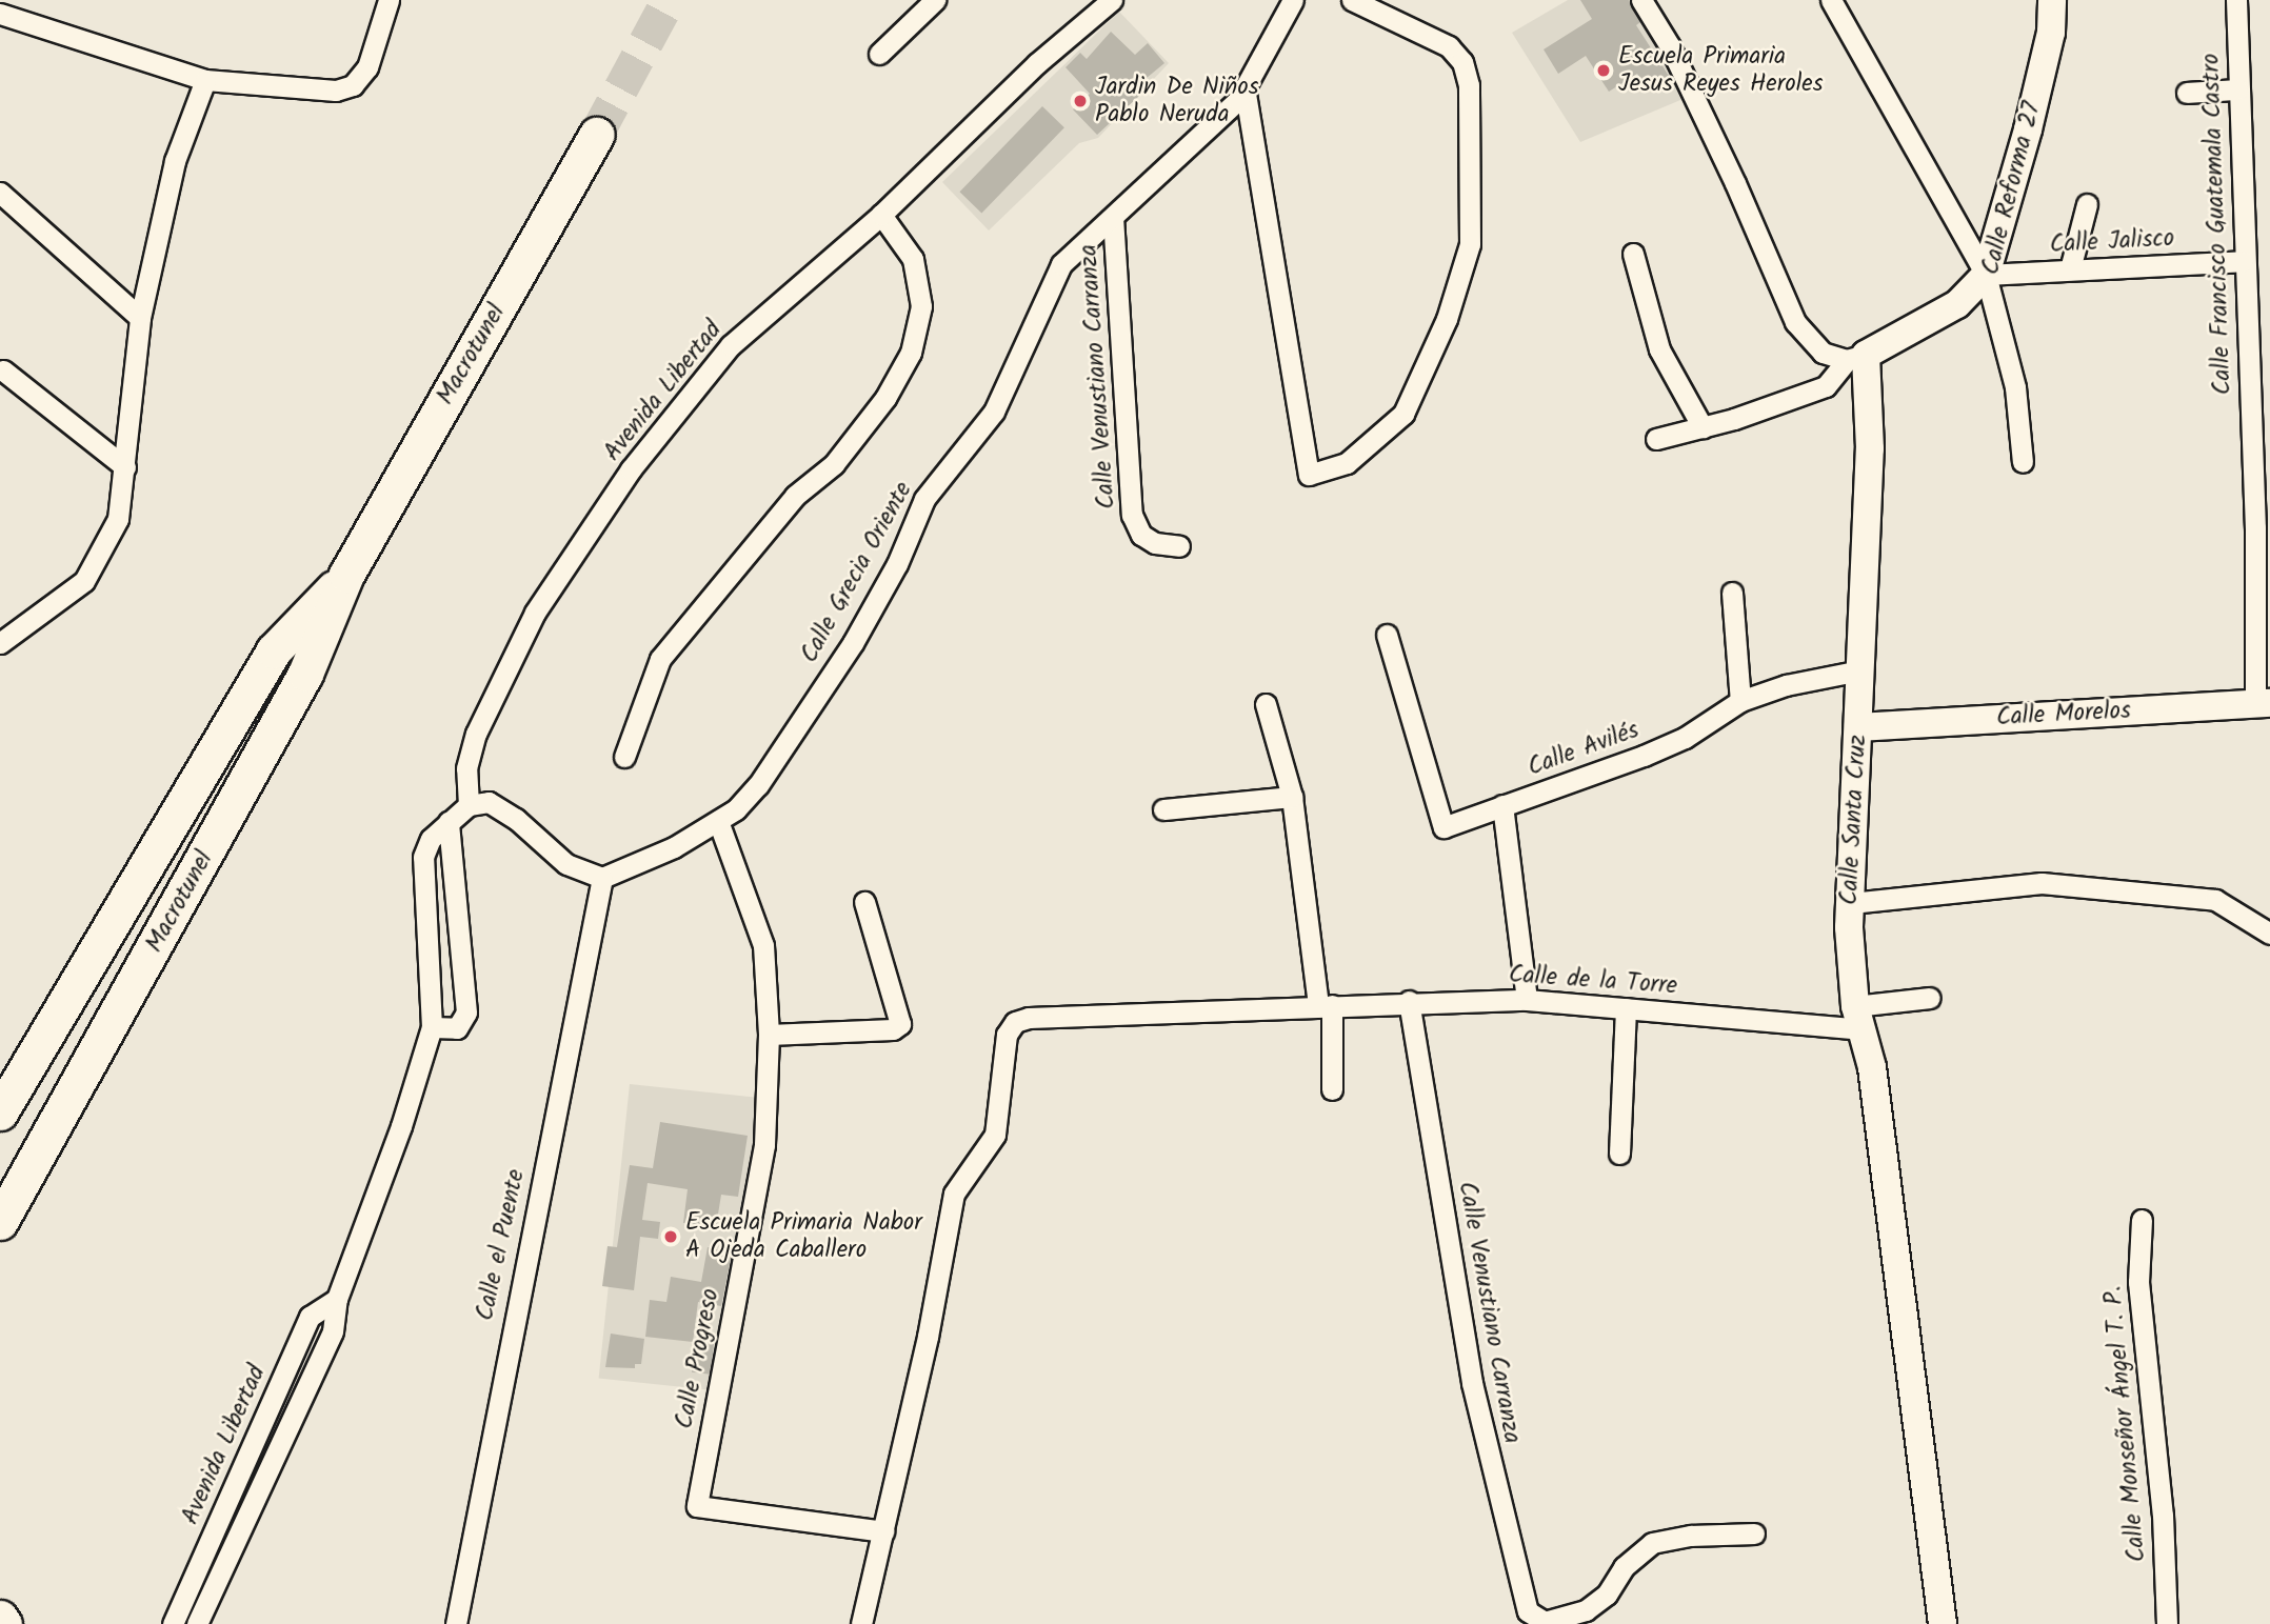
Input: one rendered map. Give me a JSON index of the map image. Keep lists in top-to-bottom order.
{
  "streets": {
    "highway": ["Macrotunel"],
    "street": [
      "Calle Reforma 27",
      "Calle Francisco Guatemala Castro",
      "Calle Jalisco",
      "Calle Venustiano Carranza",
      "Avenida Libertad",
      "Calle Grecia Oriente",
      "Calle Morelos",
      "Calle Avilés",
      "Calle Santa Cruz",
      "Calle de la Torre",
      "Calle el Puente",
      "Calle Progreso",
      "Calle Monseñor Ángel T. P."
    ]
  },
  "crossings": [
    ["Calle Reforma 27", "Calle Jalisco"],
    ["Calle Francisco Guatemala Castro", "Calle Jalisco"],
    ["Calle Francisco Guatemala Castro", "Calle Morelos"],
    ["Calle Venustiano Carranza", "Calle Grecia Oriente"],
    ["Calle Venustiano Carranza", "Calle de la Torre"],
    ["Calle Grecia Oriente", "Calle el Puente"],
    ["Calle Grecia Oriente", "Calle Progreso"],
    ["Calle Morelos", "Calle Santa Cruz"],
    ["Calle Avilés", "Calle Santa Cruz"],
    ["Calle Santa Cruz", "Calle de la Torre"],
    ["Calle de la Torre", "Calle Progreso"]
  ],
  "places": ["Escuela Primaria Jesus Reyes Heroles", "Jardin De Niños Pablo Neruda", "Escuela Primaria Nabor A Ojeda Caballero"]
}
